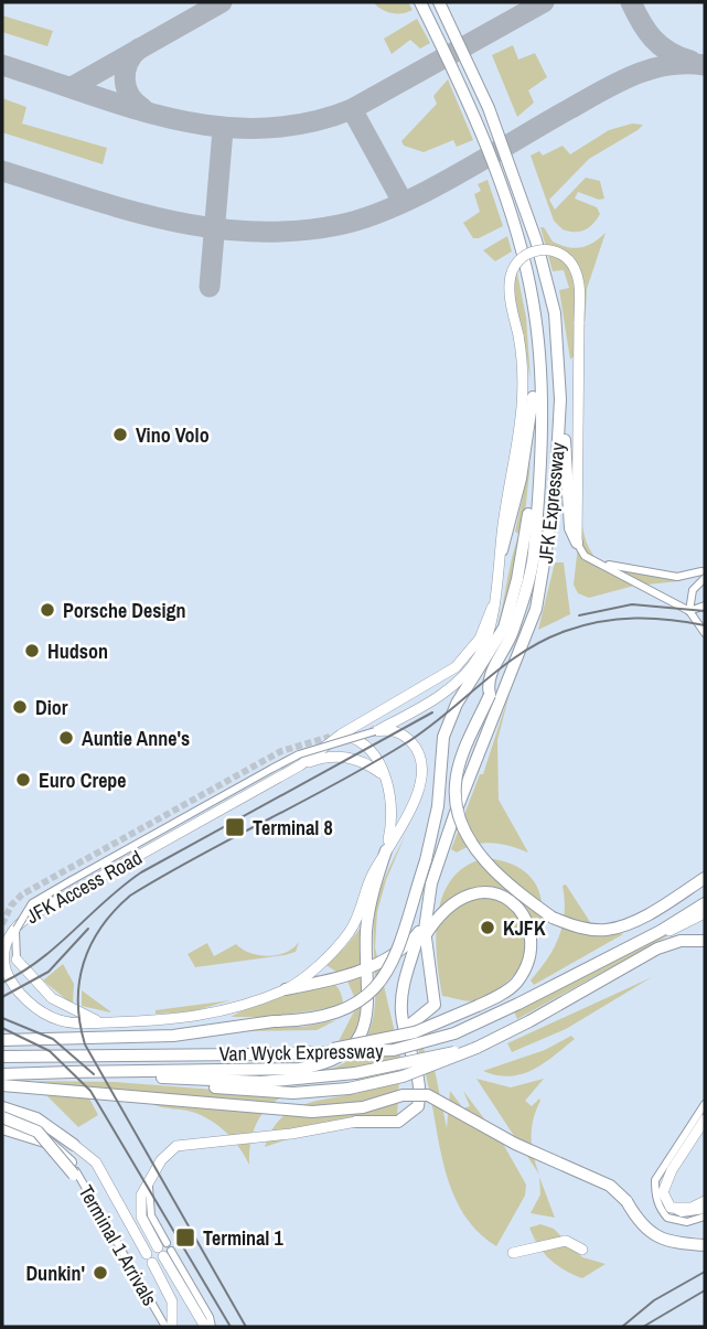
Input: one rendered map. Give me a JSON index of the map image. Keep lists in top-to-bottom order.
{
  "streets": {
    "highway": ["JFK Expressway", "Van Wyck Expressway"],
    "street": ["JFK Access Road"]
  },
  "places": {
    "other": [
      "Vino Volo",
      "Porsche Design",
      "Hudson",
      "Dior",
      "Auntie Anne's",
      "Euro Crepe",
      "KJFK",
      "Dunkin'"
    ],
    "transit": ["Terminal 8", "Terminal 1"]
  }
}
